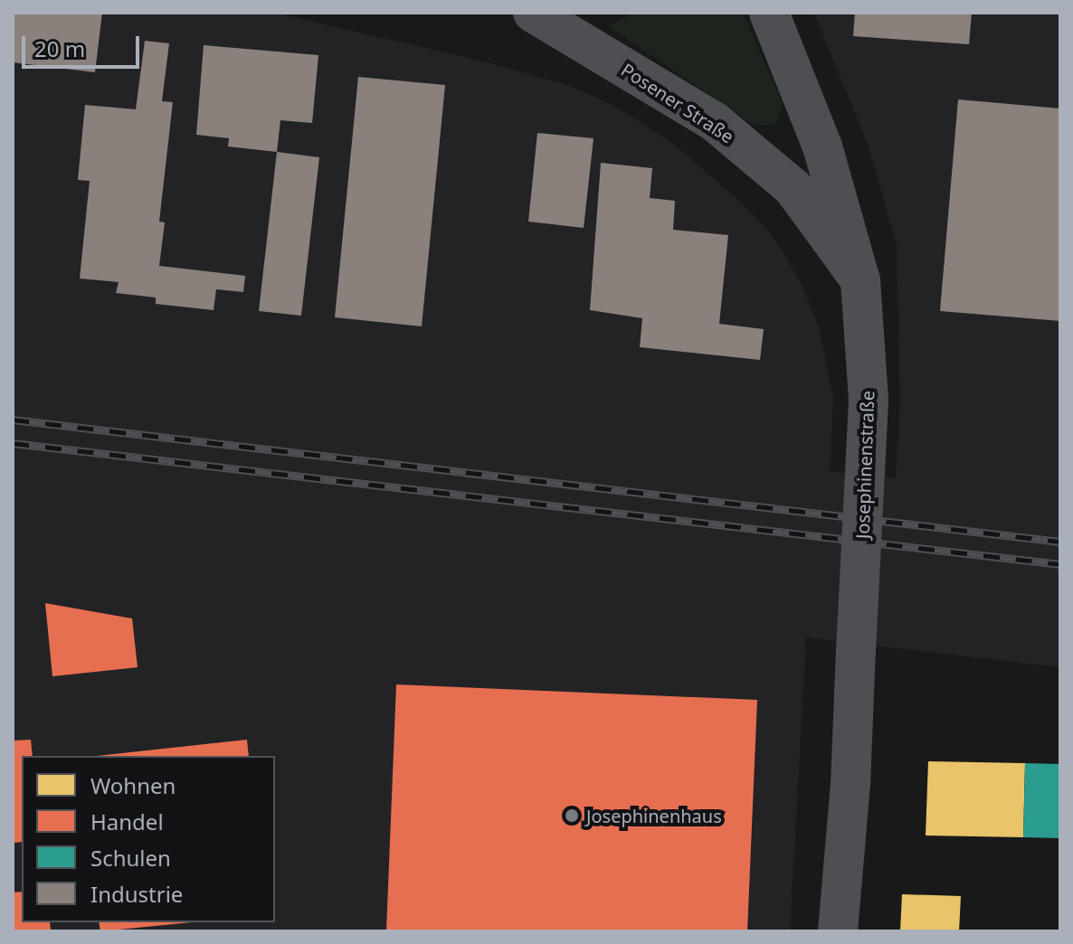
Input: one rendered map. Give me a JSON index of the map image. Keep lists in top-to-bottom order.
{
  "streets": {
    "street": ["Posener Straße", "Josephinenstraße"]
  },
  "crossings": [
    ["Posener Straße", "Josephinenstraße"]
  ],
  "places": ["Josephinenhaus"],
  "legend": [
    "Wohnen",
    "Handel",
    "Schulen",
    "Industrie"
  ],
  "scale_bar": "20 m"
}
